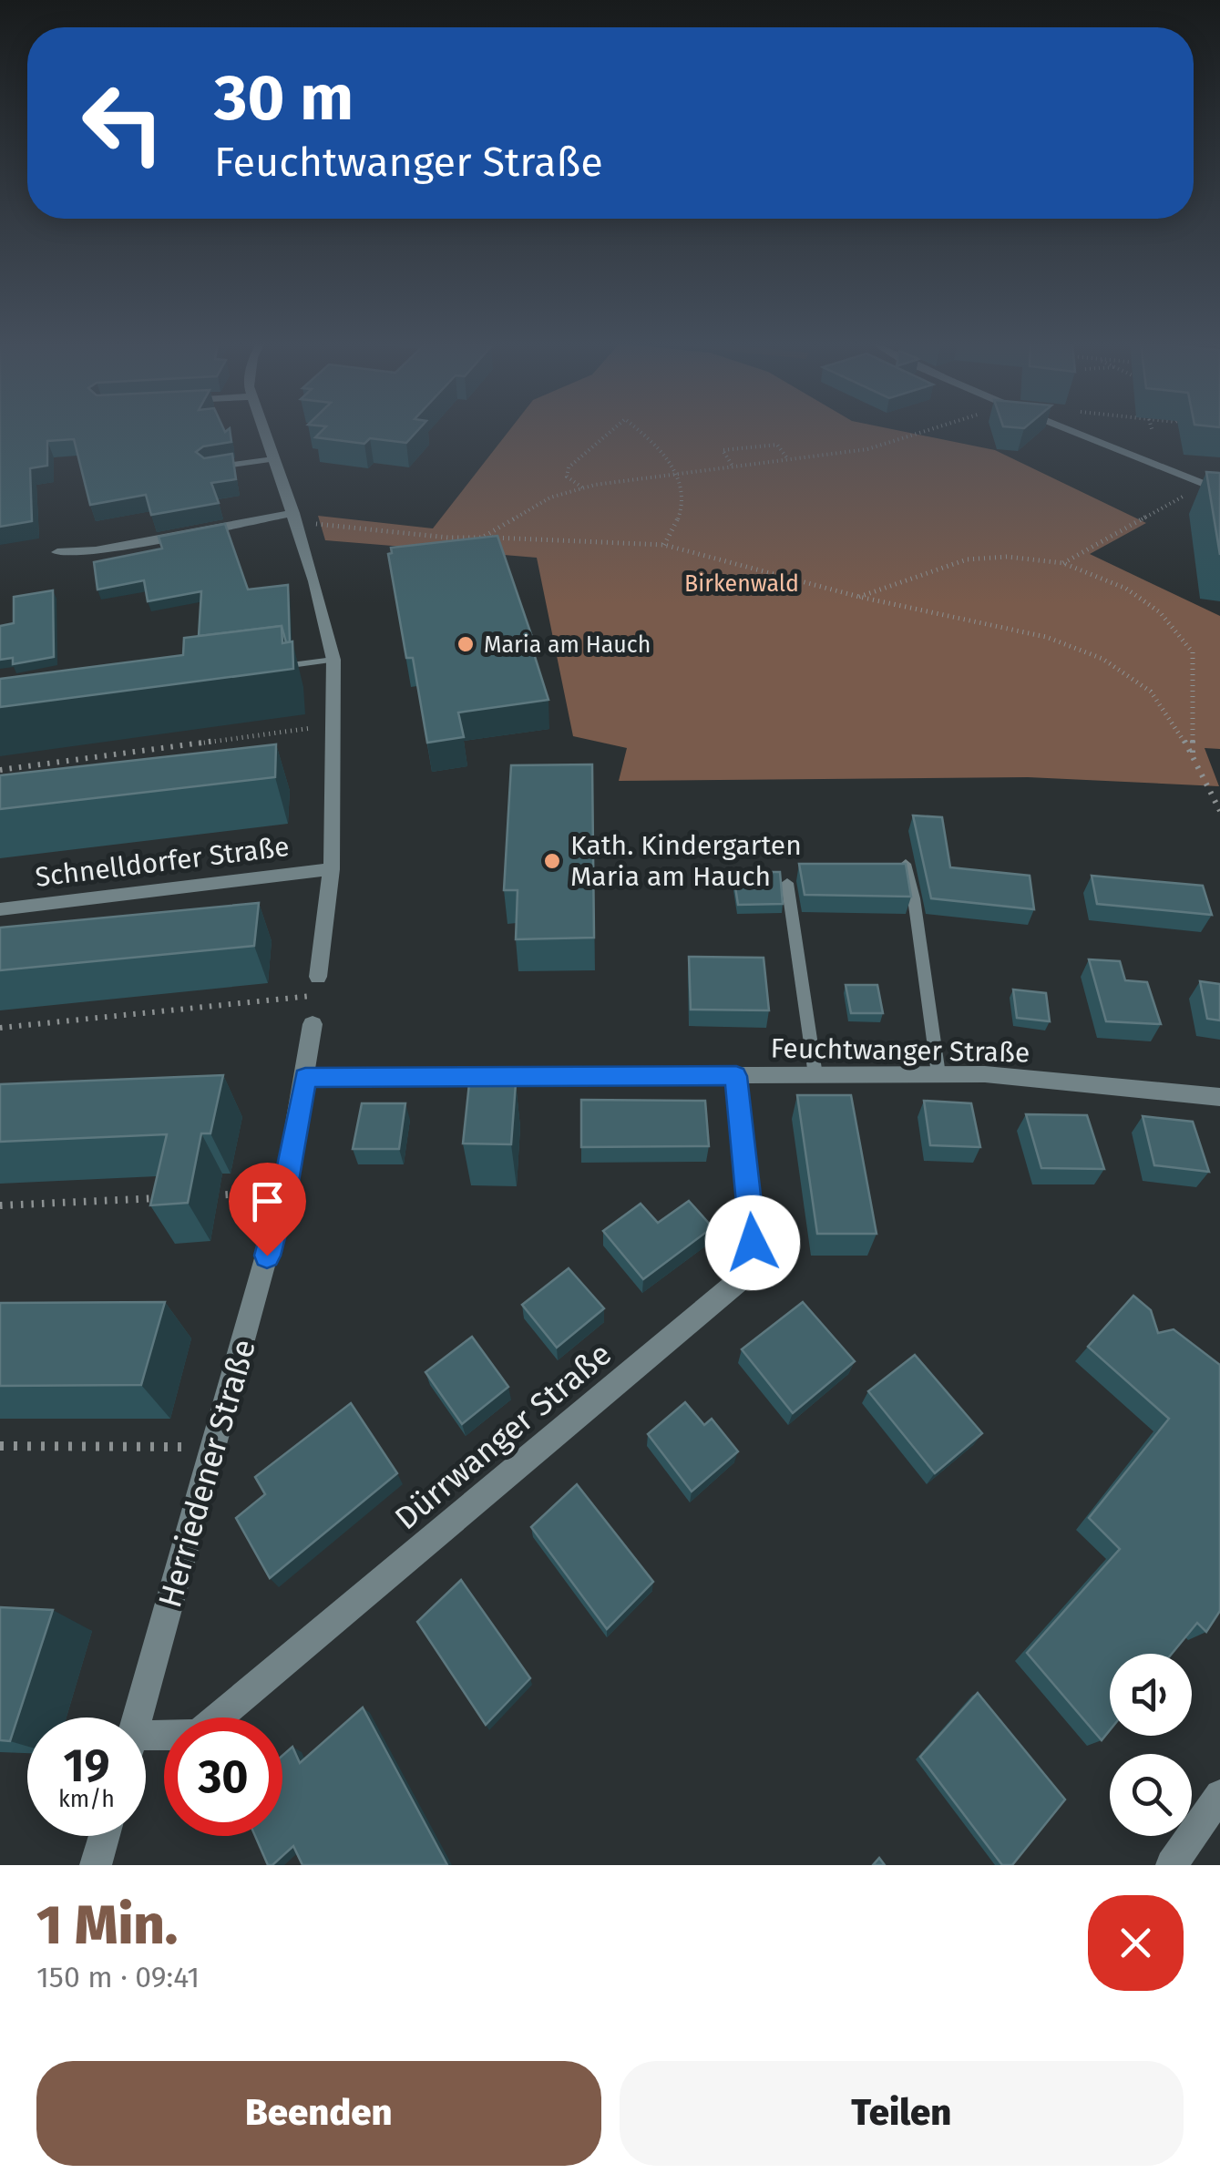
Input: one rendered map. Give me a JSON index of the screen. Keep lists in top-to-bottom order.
{
  "streets": {
    "street": [
      "Schnelldorfer Straße",
      "Feuchtwanger Straße",
      "Dürrwanger Straße",
      "Herriedener Straße"
    ]
  },
  "crossings": [
    ["Feuchtwanger Straße", "Dürrwanger Straße"],
    ["Feuchtwanger Straße", "Herriedener Straße"]
  ],
  "parks": ["Birkenwald"],
  "places": ["Maria am Hauch", "Kath. Kindergarten Maria am Hauch"],
  "page": {
    "turn": ["30 m", "Feuchtwanger Straße"],
    "speed": "19 km/h",
    "limit": "30",
    "heading": ["1 Min.", "150 m · 09:41"],
    "buttons": ["Beenden", "Teilen"]
  }
}
